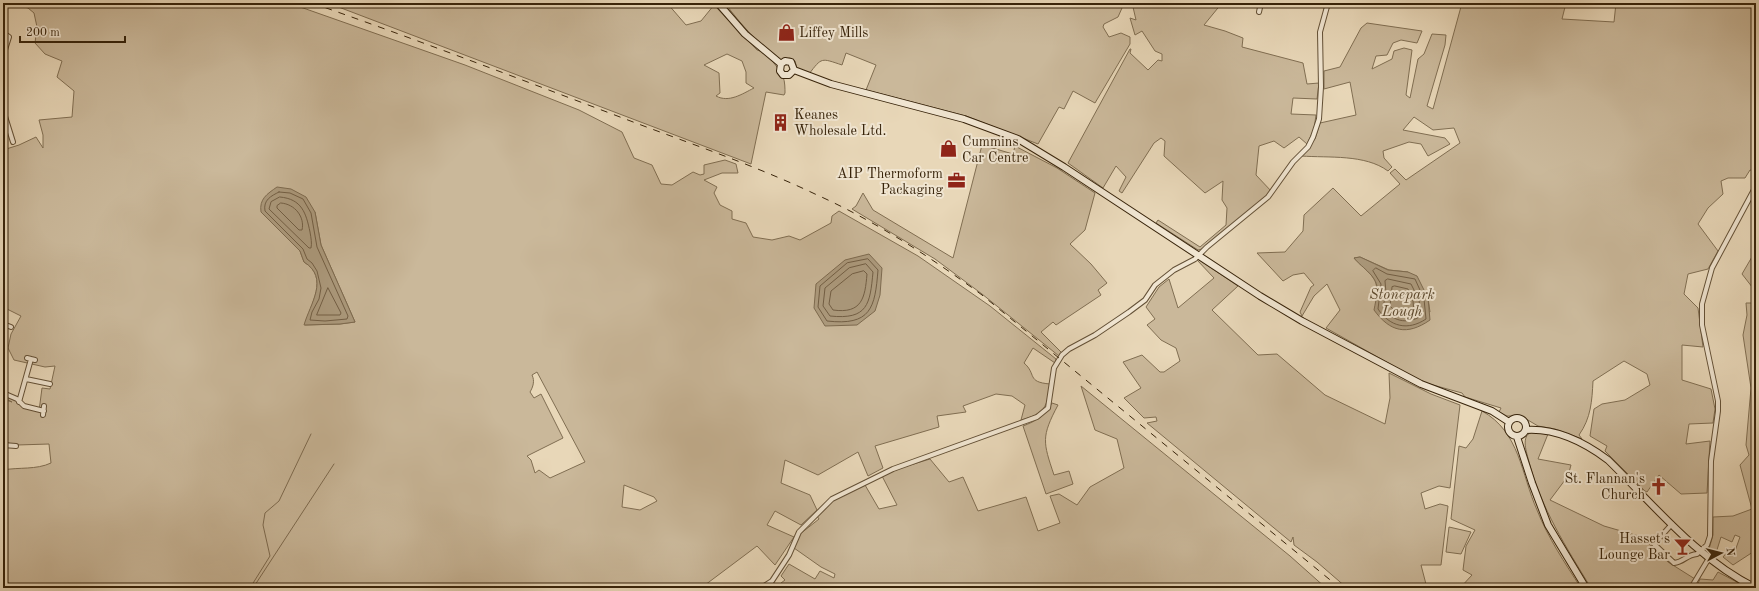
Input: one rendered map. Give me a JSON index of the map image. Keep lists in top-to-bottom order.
{
  "water": ["Stonepark Lough"],
  "places": {
    "shop": ["Liffey Mills", "Cummins Car Centre"],
    "building": ["Keanes Wholesale Ltd."],
    "office": ["AIP Thermoform Packaging"],
    "church": ["St. Flannan's Church"],
    "bar": ["Hasset's Lounge Bar"]
  },
  "scale_bar": "200 m",
  "north": "right"
}
